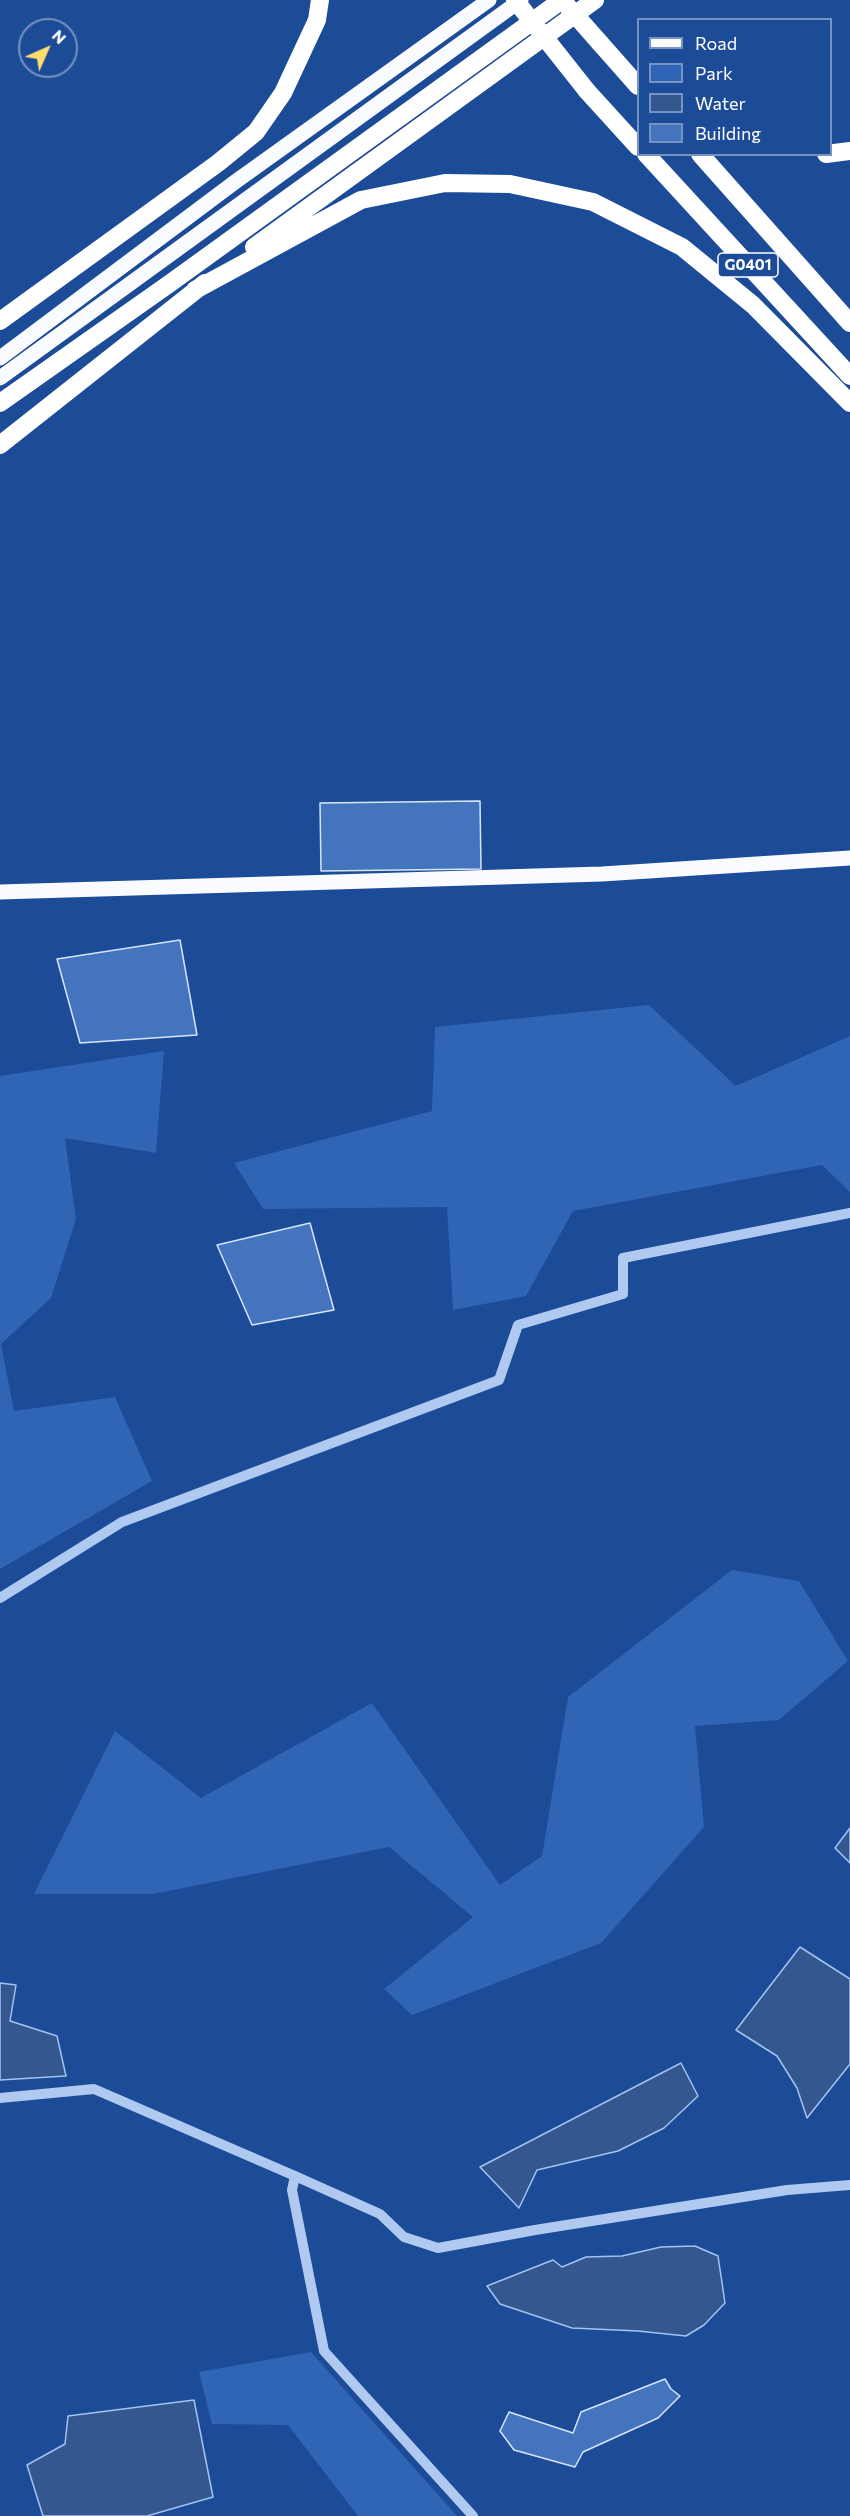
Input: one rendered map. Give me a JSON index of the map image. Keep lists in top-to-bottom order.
{
  "streets": {
    "highway": ["G0401"]
  },
  "legend": [
    "Road",
    "Park",
    "Water",
    "Building"
  ],
  "north": "top right"
}
